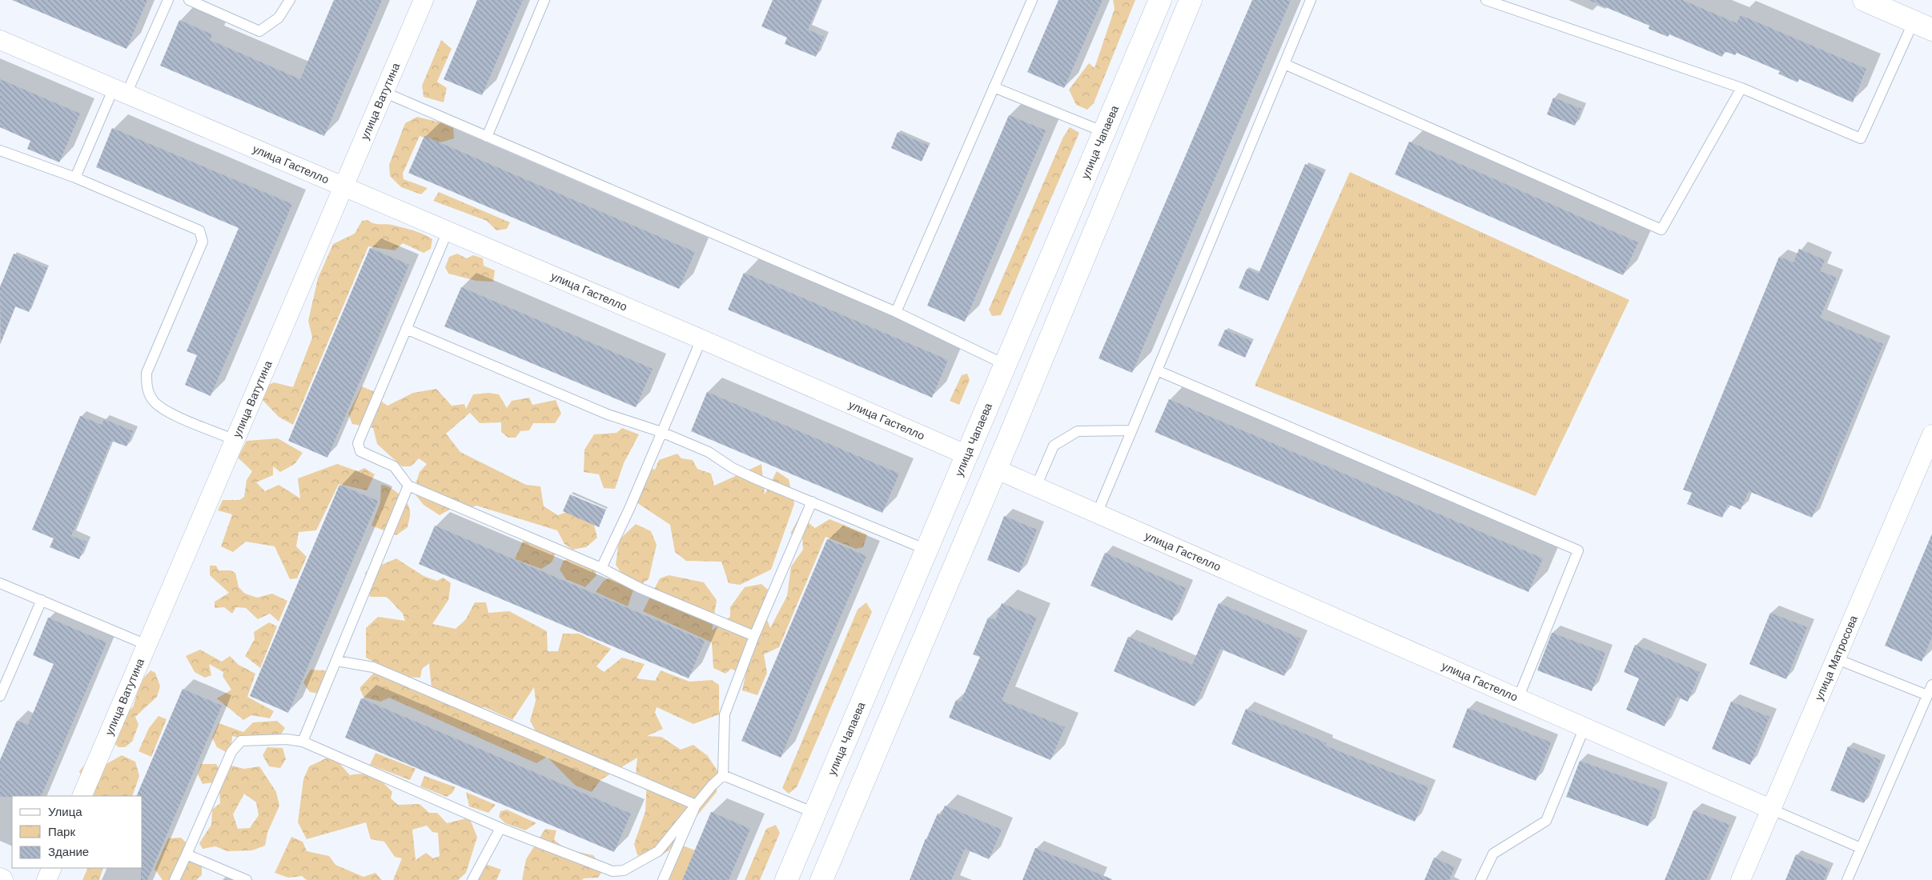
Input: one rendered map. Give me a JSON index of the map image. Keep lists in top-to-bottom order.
{
  "streets": {
    "street": [
      "улица Ватутина",
      "улица Чапаева",
      "улица Гастелло",
      "улица Матросова"
    ]
  },
  "crossings": [
    ["улица Ватутина", "улица Гастелло"],
    ["улица Чапаева", "улица Гастелло"],
    ["улица Гастелло", "улица Матросова"]
  ],
  "legend": ["Улица", "Парк", "Здание"]
}
